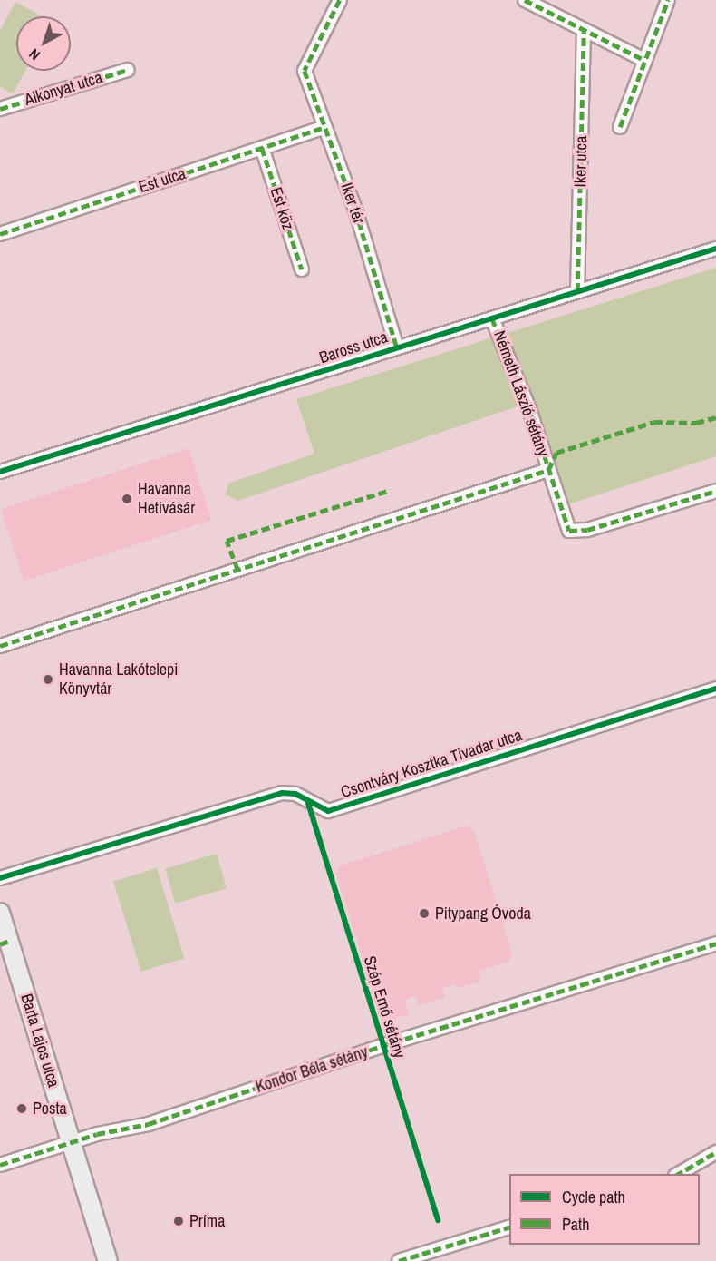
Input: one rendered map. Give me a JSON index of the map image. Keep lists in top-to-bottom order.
{
  "streets": {
    "street": [
      "Alkonyat utca",
      "Iker utca",
      "Est utca",
      "Iker tér",
      "Est köz",
      "Baross utca",
      "Németh László sétány",
      "Csontváry Kosztka Tivadar utca",
      "Barta Lajos utca",
      "Kondor Béla sétány"
    ],
    "cycle path": ["Szép Ernő sétány"]
  },
  "crossings": [
    ["Iker utca", "Baross utca"],
    ["Est utca", "Iker tér"],
    ["Est utca", "Est köz"],
    ["Iker tér", "Baross utca"],
    ["Baross utca", "Németh László sétány"],
    ["Barta Lajos utca", "Kondor Béla sétány"]
  ],
  "places": [
    "Havanna Hetivásár",
    "Havanna Lakótelepi Könyvtár",
    "Pitypang Óvoda",
    "Posta",
    "Príma"
  ],
  "legend": ["Cycle path", "Path"],
  "north": "bottom left"
}
